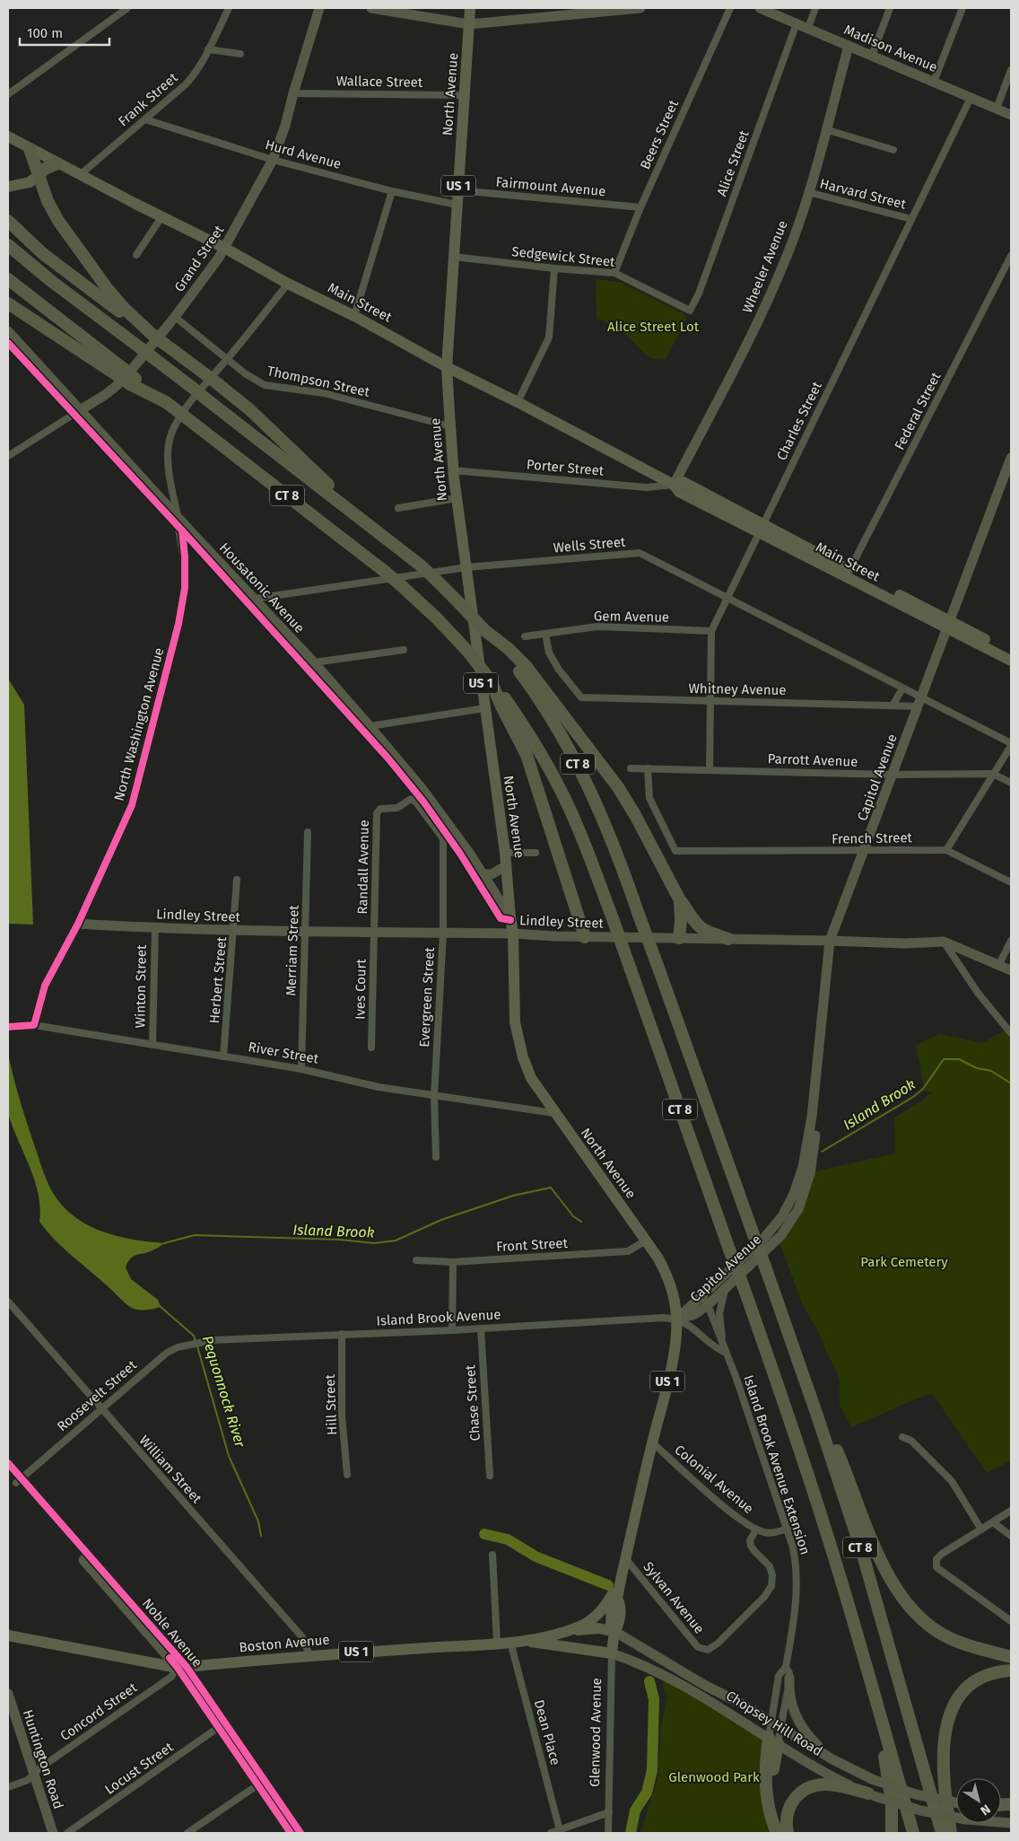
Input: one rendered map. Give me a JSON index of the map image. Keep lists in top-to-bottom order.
{
  "streets": {
    "highway": ["CT 8"],
    "main road": [
      "Madison Avenue",
      "North Avenue",
      "US 1",
      "Grand Street",
      "Wheeler Avenue",
      "Main Street",
      "Housatonic Avenue",
      "North Washington Avenue",
      "Capitol Avenue",
      "Lindley Street",
      "River Street",
      "Noble Avenue",
      "Boston Avenue",
      "Chopsey Hill Road",
      "Glenwood Avenue",
      "Huntington Road"
    ],
    "street": [
      "Wallace Street",
      "Frank Street",
      "Beers Street",
      "Hurd Avenue",
      "Alice Street",
      "Fairmount Avenue",
      "Harvard Street",
      "Sedgewick Street",
      "Thompson Street",
      "Federal Street",
      "Charles Street",
      "Porter Street",
      "Wells Street",
      "Gem Avenue",
      "Whitney Avenue",
      "Parrott Avenue",
      "French Street",
      "Randall Avenue",
      "Merriam Street",
      "Herbert Street",
      "Winton Street",
      "Ives Court",
      "Evergreen Street",
      "Front Street",
      "Island Brook Avenue",
      "Roosevelt Street",
      "Chase Street",
      "Hill Street",
      "Island Brook Avenue Extension",
      "William Street",
      "Colonial Avenue",
      "Sylvan Avenue",
      "Concord Street",
      "Dean Place",
      "Locust Street"
    ]
  },
  "crossings": [
    ["Madison Avenue", "Alice Street"],
    ["Madison Avenue", "Wheeler Avenue"],
    ["Madison Avenue", "Charles Street"],
    ["Wallace Street", "North Avenue"],
    ["Wallace Street", "Grand Street"],
    ["North Avenue", "Hurd Avenue"],
    ["North Avenue", "US 1"],
    ["North Avenue", "Fairmount Avenue"],
    ["North Avenue", "Sedgewick Street"],
    ["North Avenue", "Main Street"],
    ["North Avenue", "Thompson Street"],
    ["North Avenue", "Porter Street"],
    ["North Avenue", "Wells Street"],
    ["North Avenue", "Housatonic Avenue"],
    ["North Avenue", "Capitol Avenue"],
    ["North Avenue", "Lindley Street"],
    ["North Avenue", "River Street"],
    ["North Avenue", "Front Street"],
    ["North Avenue", "Island Brook Avenue"],
    ["North Avenue", "Colonial Avenue"],
    ["North Avenue", "Sylvan Avenue"],
    ["North Avenue", "Glenwood Avenue"],
    ["Frank Street", "Hurd Avenue"],
    ["Frank Street", "Main Street"],
    ["Beers Street", "Fairmount Avenue"],
    ["Beers Street", "Sedgewick Street"],
    ["Hurd Avenue", "Grand Street"],
    ["Alice Street", "Sedgewick Street"],
    ["US 1", "Boston Avenue"],
    ["US 1", "Chopsey Hill Road"],
    ["US 1", "Glenwood Avenue"],
    ["Harvard Street", "Wheeler Avenue"],
    ["Harvard Street", "Charles Street"],
    ["Grand Street", "Main Street"],
    ["Grand Street", "Thompson Street"],
    ["Grand Street", "Housatonic Avenue"],
    ["Wheeler Avenue", "Main Street"],
    ["Wheeler Avenue", "Porter Street"],
    ["Main Street", "Federal Street"],
    ["Main Street", "Charles Street"],
    ["Main Street", "Porter Street"],
    ["Main Street", "North Washington Avenue"],
    ["Main Street", "Capitol Avenue"],
    ["Thompson Street", "North Washington Avenue"],
    ["Charles Street", "Wells Street"],
    ["Charles Street", "Gem Avenue"],
    ["Charles Street", "Whitney Avenue"],
    ["Charles Street", "Parrott Avenue"],
    ["Wells Street", "Housatonic Avenue"],
    ["Wells Street", "Whitney Avenue"],
    ["Wells Street", "Capitol Avenue"],
    ["Housatonic Avenue", "North Washington Avenue"],
    ["Gem Avenue", "Whitney Avenue"],
    ["Whitney Avenue", "Capitol Avenue"],
    ["North Washington Avenue", "Lindley Street"],
    ["North Washington Avenue", "River Street"],
    ["Parrott Avenue", "Capitol Avenue"],
    ["Parrott Avenue", "French Street"],
    ["Capitol Avenue", "French Street"],
    ["Capitol Avenue", "Lindley Street"],
    ["Capitol Avenue", "Island Brook Avenue"],
    ["Capitol Avenue", "Island Brook Avenue Extension"],
    ["Randall Avenue", "Lindley Street"],
    ["Randall Avenue", "Ives Court"],
    ["Randall Avenue", "Evergreen Street"],
    ["Lindley Street", "Merriam Street"],
    ["Lindley Street", "Herbert Street"],
    ["Lindley Street", "Winton Street"],
    ["Lindley Street", "Ives Court"],
    ["Lindley Street", "Evergreen Street"],
    ["Merriam Street", "River Street"],
    ["Herbert Street", "River Street"],
    ["Winton Street", "River Street"],
    ["Evergreen Street", "River Street"],
    ["Island Brook Avenue", "Roosevelt Street"],
    ["Island Brook Avenue", "Chase Street"],
    ["Island Brook Avenue", "Hill Street"],
    ["Roosevelt Street", "William Street"],
    ["Roosevelt Street", "Noble Avenue"],
    ["Island Brook Avenue Extension", "Colonial Avenue"],
    ["Island Brook Avenue Extension", "Chopsey Hill Road"],
    ["William Street", "Boston Avenue"],
    ["Colonial Avenue", "Sylvan Avenue"],
    ["Noble Avenue", "Boston Avenue"],
    ["Noble Avenue", "Concord Street"],
    ["Noble Avenue", "Locust Street"],
    ["Boston Avenue", "Concord Street"],
    ["Boston Avenue", "Chopsey Hill Road"],
    ["Boston Avenue", "Dean Place"],
    ["Concord Street", "Huntington Road"],
    ["Chopsey Hill Road", "Glenwood Avenue"]
  ],
  "water": ["Island Brook", "Pequonnock River"],
  "parks": ["Alice Street Lot", "Park Cemetery", "Glenwood Park"],
  "scale_bar": "100 m",
  "north": "bottom right"
}
